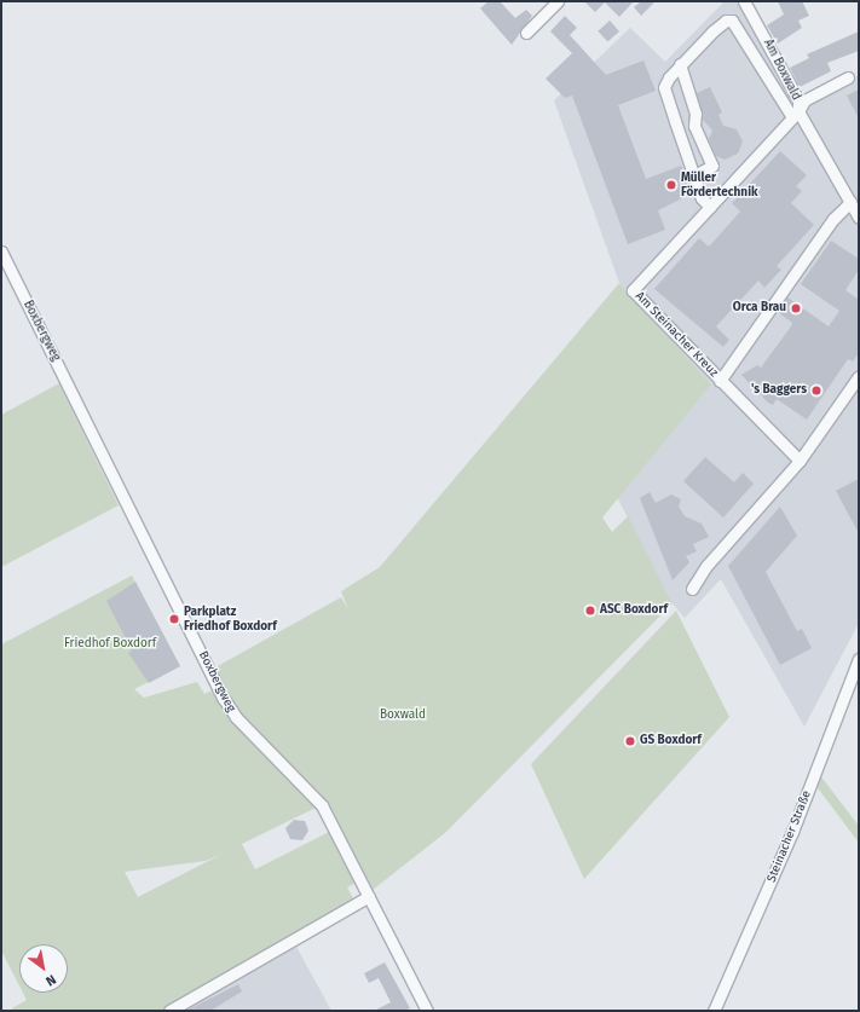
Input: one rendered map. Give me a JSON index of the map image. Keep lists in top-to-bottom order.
{
  "streets": {
    "street": [
      "Am Boxwald",
      "Boxbergweg",
      "Am Steinacher Kreuz",
      "Steinacher Straße"
    ]
  },
  "crossings": [
    ["Am Boxwald", "Am Steinacher Kreuz"]
  ],
  "parks": ["Friedhof Boxdorf", "Boxwald"],
  "places": [
    "Müller Fördertechnik",
    "Orca Brau",
    "'s Baggers",
    "ASC Boxdorf",
    "Parkplatz Friedhof Boxdorf",
    "GS Boxdorf"
  ],
  "north": "bottom right"
}
